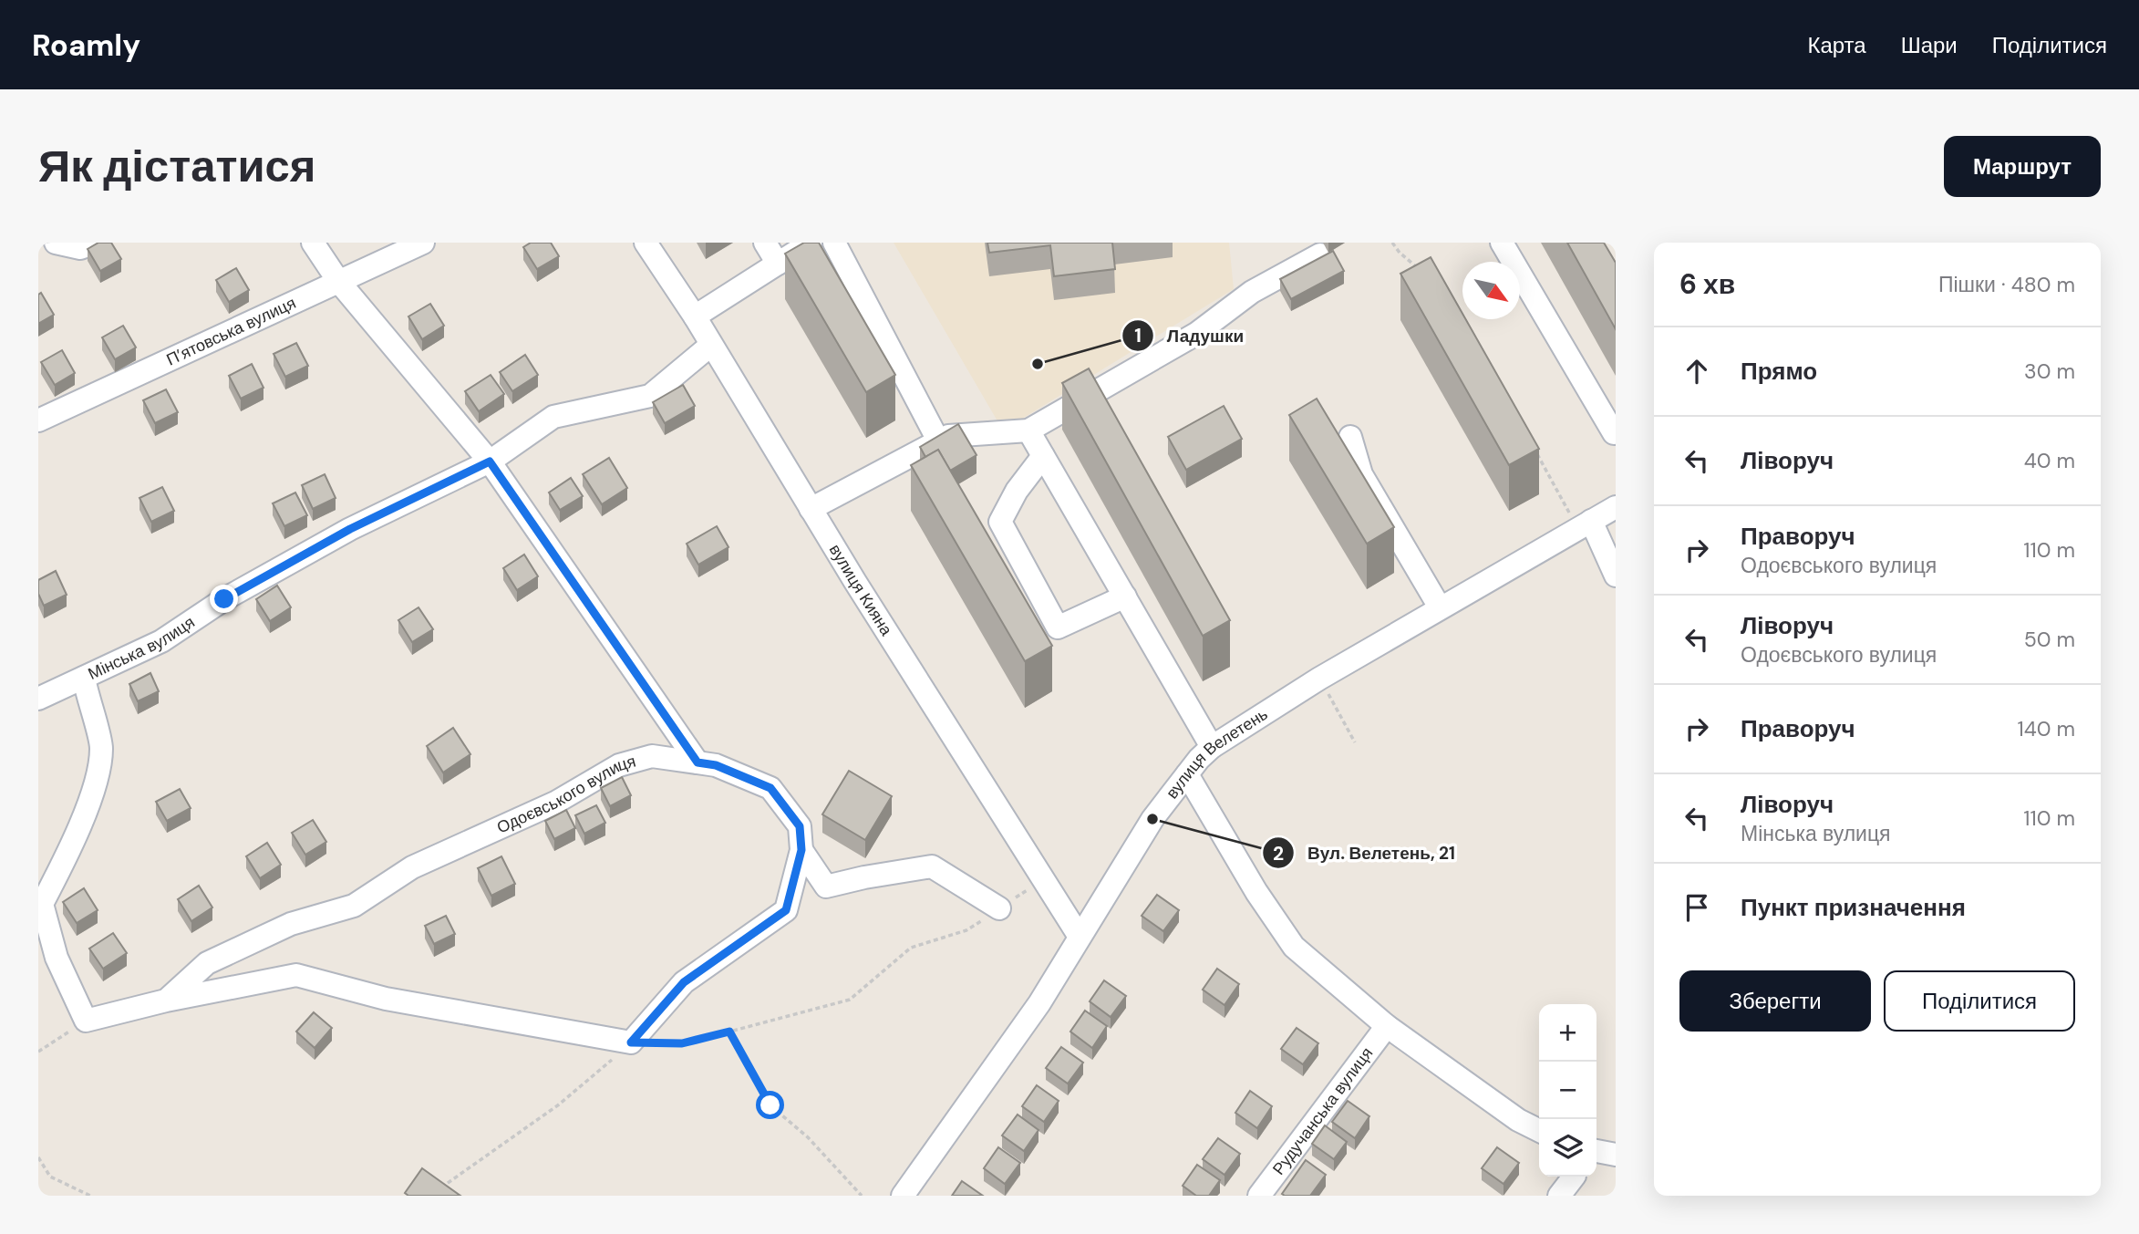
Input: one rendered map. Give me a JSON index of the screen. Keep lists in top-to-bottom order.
{
  "streets": {
    "street": [
      "П’ятовська вулиця",
      "вулиця Кияна",
      "Мінська вулиця",
      "вулиця Велетень",
      "Одоєвського вулиця",
      "Рудучанська вулиця"
    ]
  },
  "crossings": [
    ["вулиця Кияна", "Мінська вулиця"],
    ["вулиця Кияна", "вулиця Велетень"]
  ],
  "places": ["Ладушки", "Вул. Велетень, 21"],
  "north": "bottom right",
  "page": {
    "header": "Roamly",
    "nav": ["Карта", "Шари", "Поділитися"],
    "buttons": [
      "Маршрут",
      ["Зберегти", "Поділитися"]
    ],
    "title": "Як дістатися",
    "heading": ["6 хв", "Пішки · 480 m"],
    "list": [
      ["Прямо", "30 m"],
      ["Ліворуч", "40 m"],
      ["Праворуч", "Одоєвського вулиця", "110 m"],
      ["Ліворуч", "Одоєвського вулиця", "50 m"],
      ["Праворуч", "140 m"],
      ["Ліворуч", "Мінська вулиця", "110 m"],
      "Пункт призначення"
    ],
    "map_buttons": ["+", "−"]
  }
}
